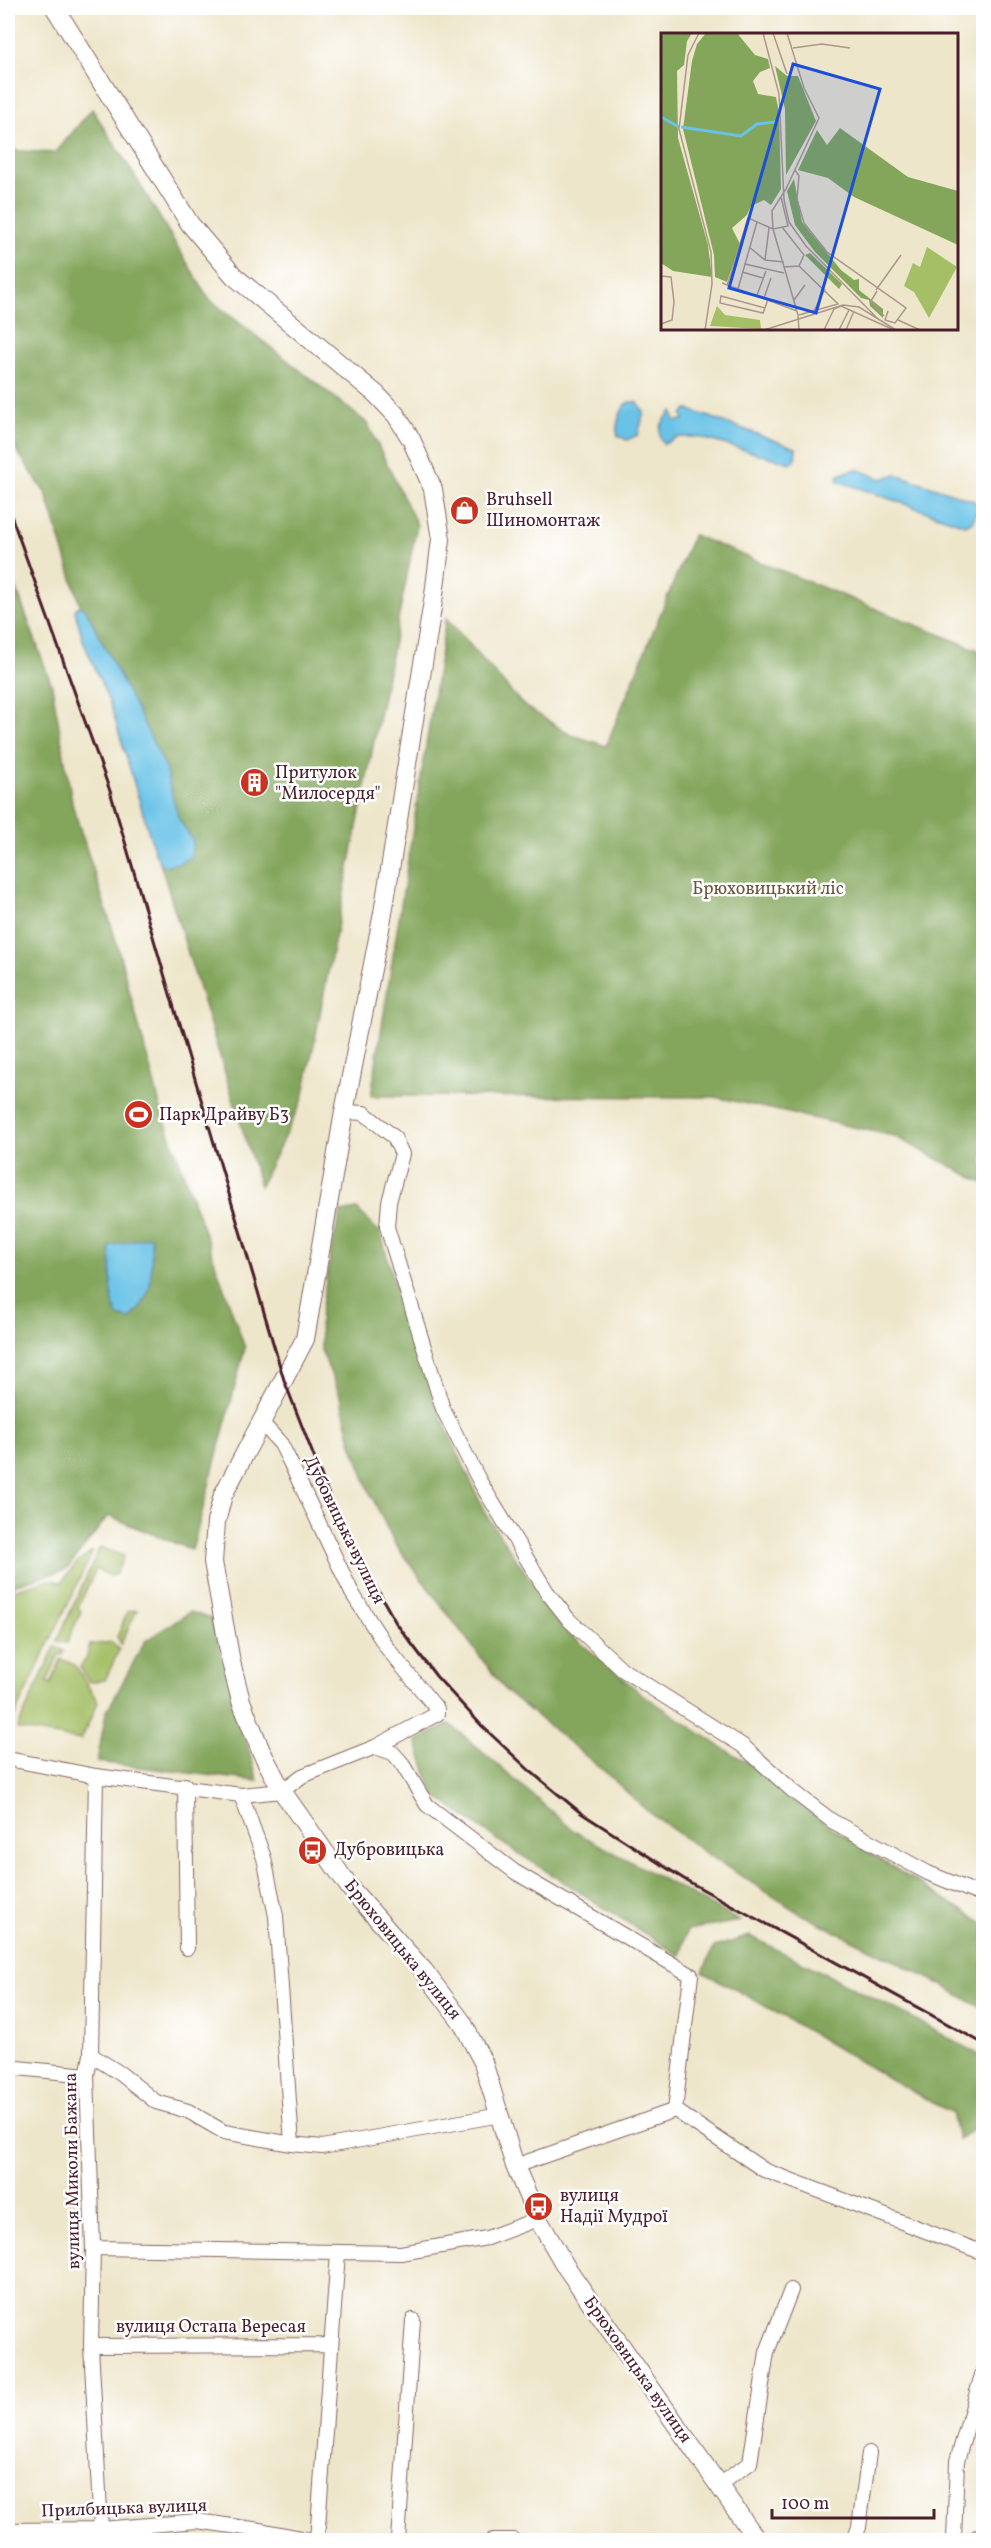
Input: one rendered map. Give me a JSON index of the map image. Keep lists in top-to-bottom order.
{
  "streets": {
    "main road": ["Брюховицька вулиця"],
    "street": [
      "Дубовицька вулиця",
      "вулиця Миколи Бажана",
      "вулиця Остапа Вересая",
      "Прилбицька вулиця"
    ]
  },
  "crossings": [
    ["Дубовицька вулиця", "Брюховицька вулиця"],
    ["вулиця Миколи Бажана", "вулиця Остапа Вересая"],
    ["вулиця Миколи Бажана", "Прилбицька вулиця"]
  ],
  "parks": ["Брюховицький ліс"],
  "places": {
    "shop": ["Bruhsell Шиномонтаж"],
    "building": ["Притулок \"Милосердя\""],
    "sports": ["Парк Драйву Б3"],
    "bus stop": ["Дубровицька", "вулиця Надії Мудрої"]
  },
  "scale_bar": "100 m"
}
